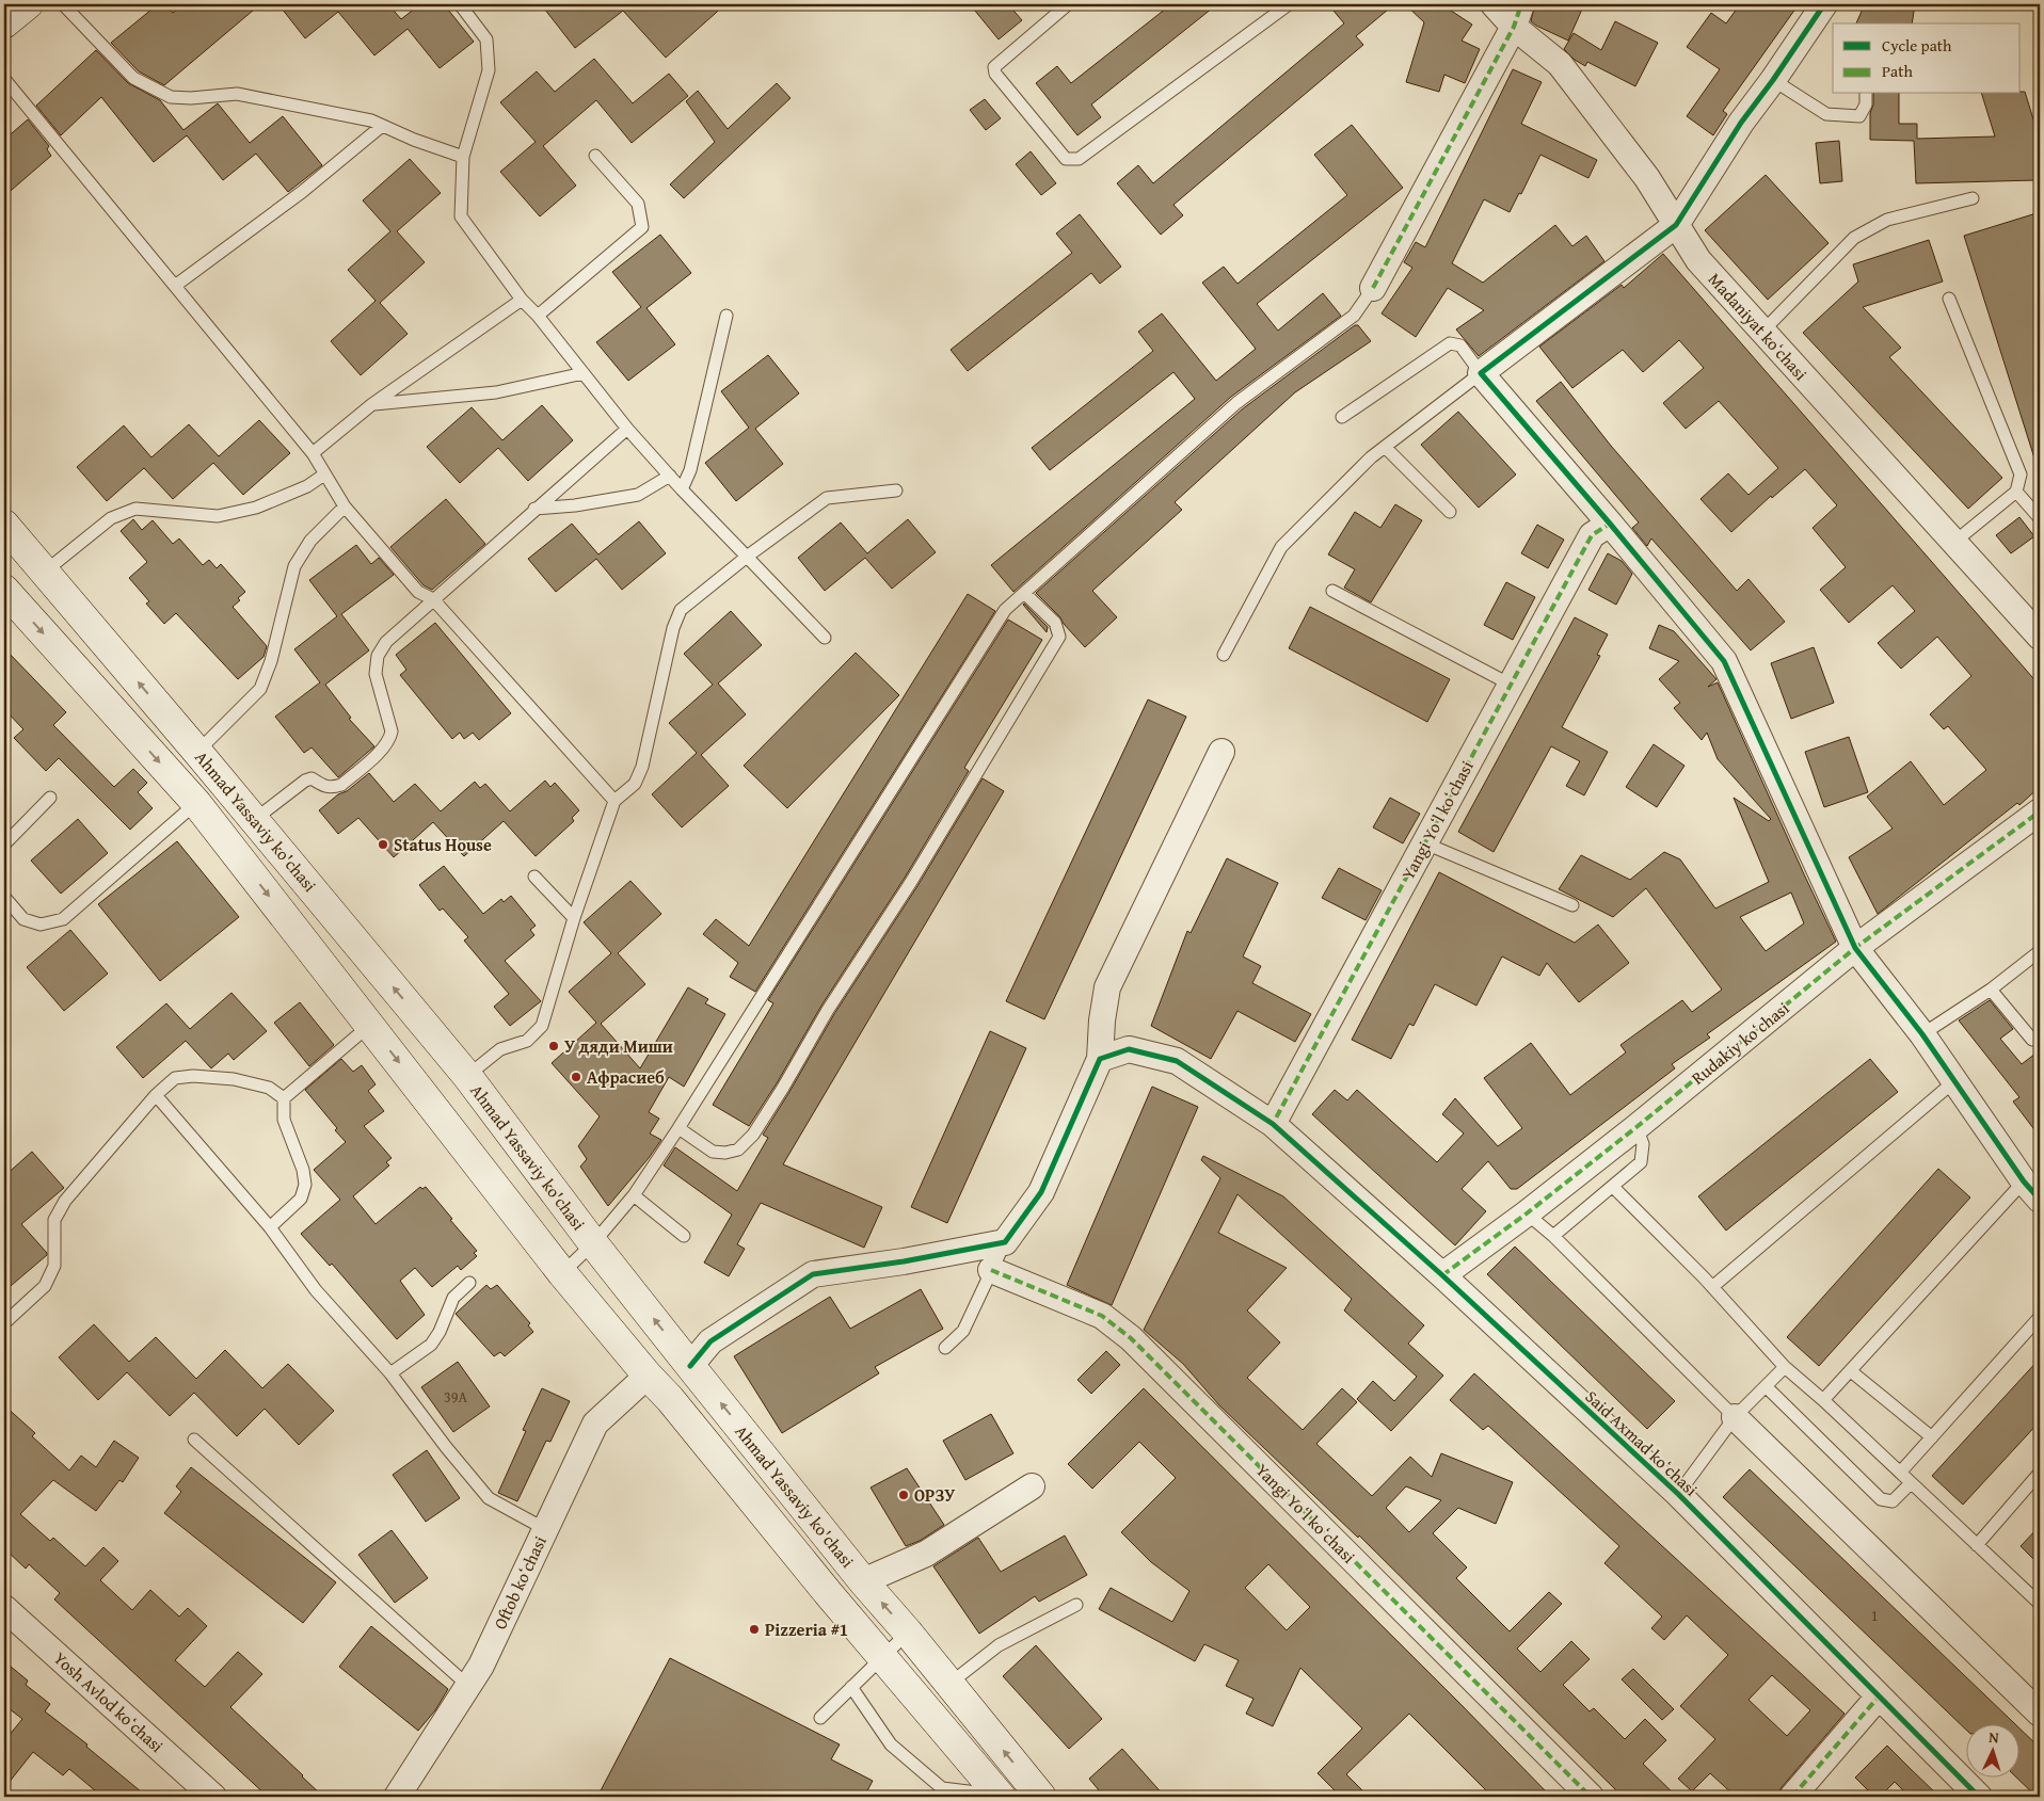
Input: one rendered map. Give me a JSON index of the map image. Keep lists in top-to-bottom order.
{
  "streets": {
    "main road": ["Ahmad Yassaviy ko'chasi"],
    "street": [
      "Madaniyat koʻchasi",
      "Yangi Yoʻl koʻchasi",
      "Rudakiy koʻchasi",
      "Said Axmad koʻchasi",
      "Oftob koʻchasi",
      "Yosh Avlod koʻchasi"
    ]
  },
  "crossings": [
    ["Yangi Yoʻl koʻchasi", "Said Axmad koʻchasi"],
    ["Ahmad Yassaviy ko'chasi", "Oftob koʻchasi"],
    ["Rudakiy koʻchasi", "Said Axmad koʻchasi"]
  ],
  "places": [
    "Status House",
    "У дяди Миши",
    "Афрасиеб",
    "ОРЗУ",
    "Pizzeria #1"
  ],
  "house_numbers": ["39А", "1"],
  "legend": ["Cycle path", "Path"],
  "north": "top"
}
